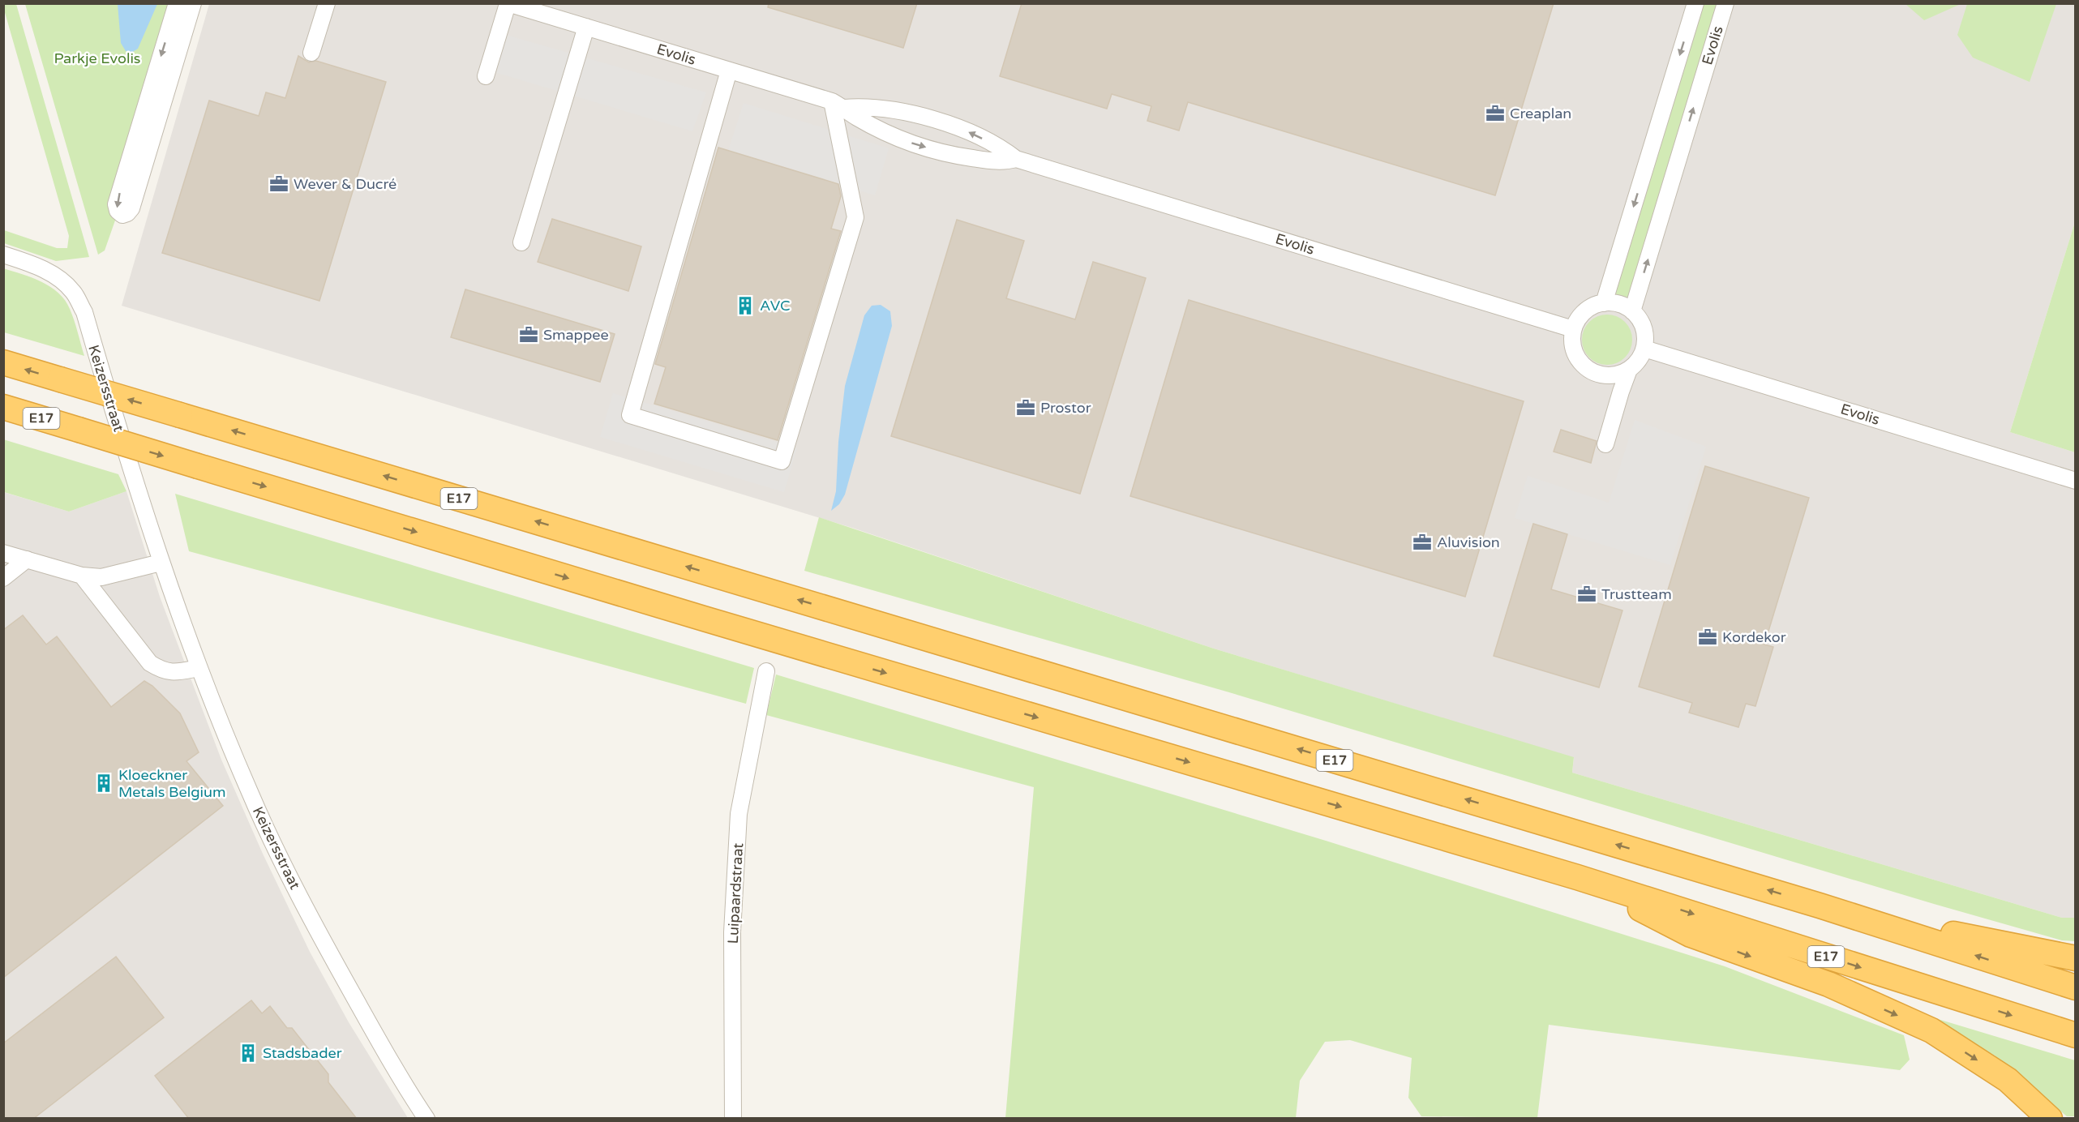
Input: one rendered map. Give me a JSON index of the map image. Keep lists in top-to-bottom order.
{
  "streets": {
    "highway": ["E17"],
    "street": ["Evolis", "Keizersstraat", "Luipaardstraat"]
  },
  "parks": ["Parkje Evolis"],
  "places": {
    "office": [
      "Creaplan",
      "Wever & Ducré",
      "Smappee",
      "Prostor",
      "Aluvision",
      "Trustteam",
      "Kordekor"
    ],
    "building": ["AVC", "Kloeckner Metals Belgium", "Stadsbader"]
  }
}
